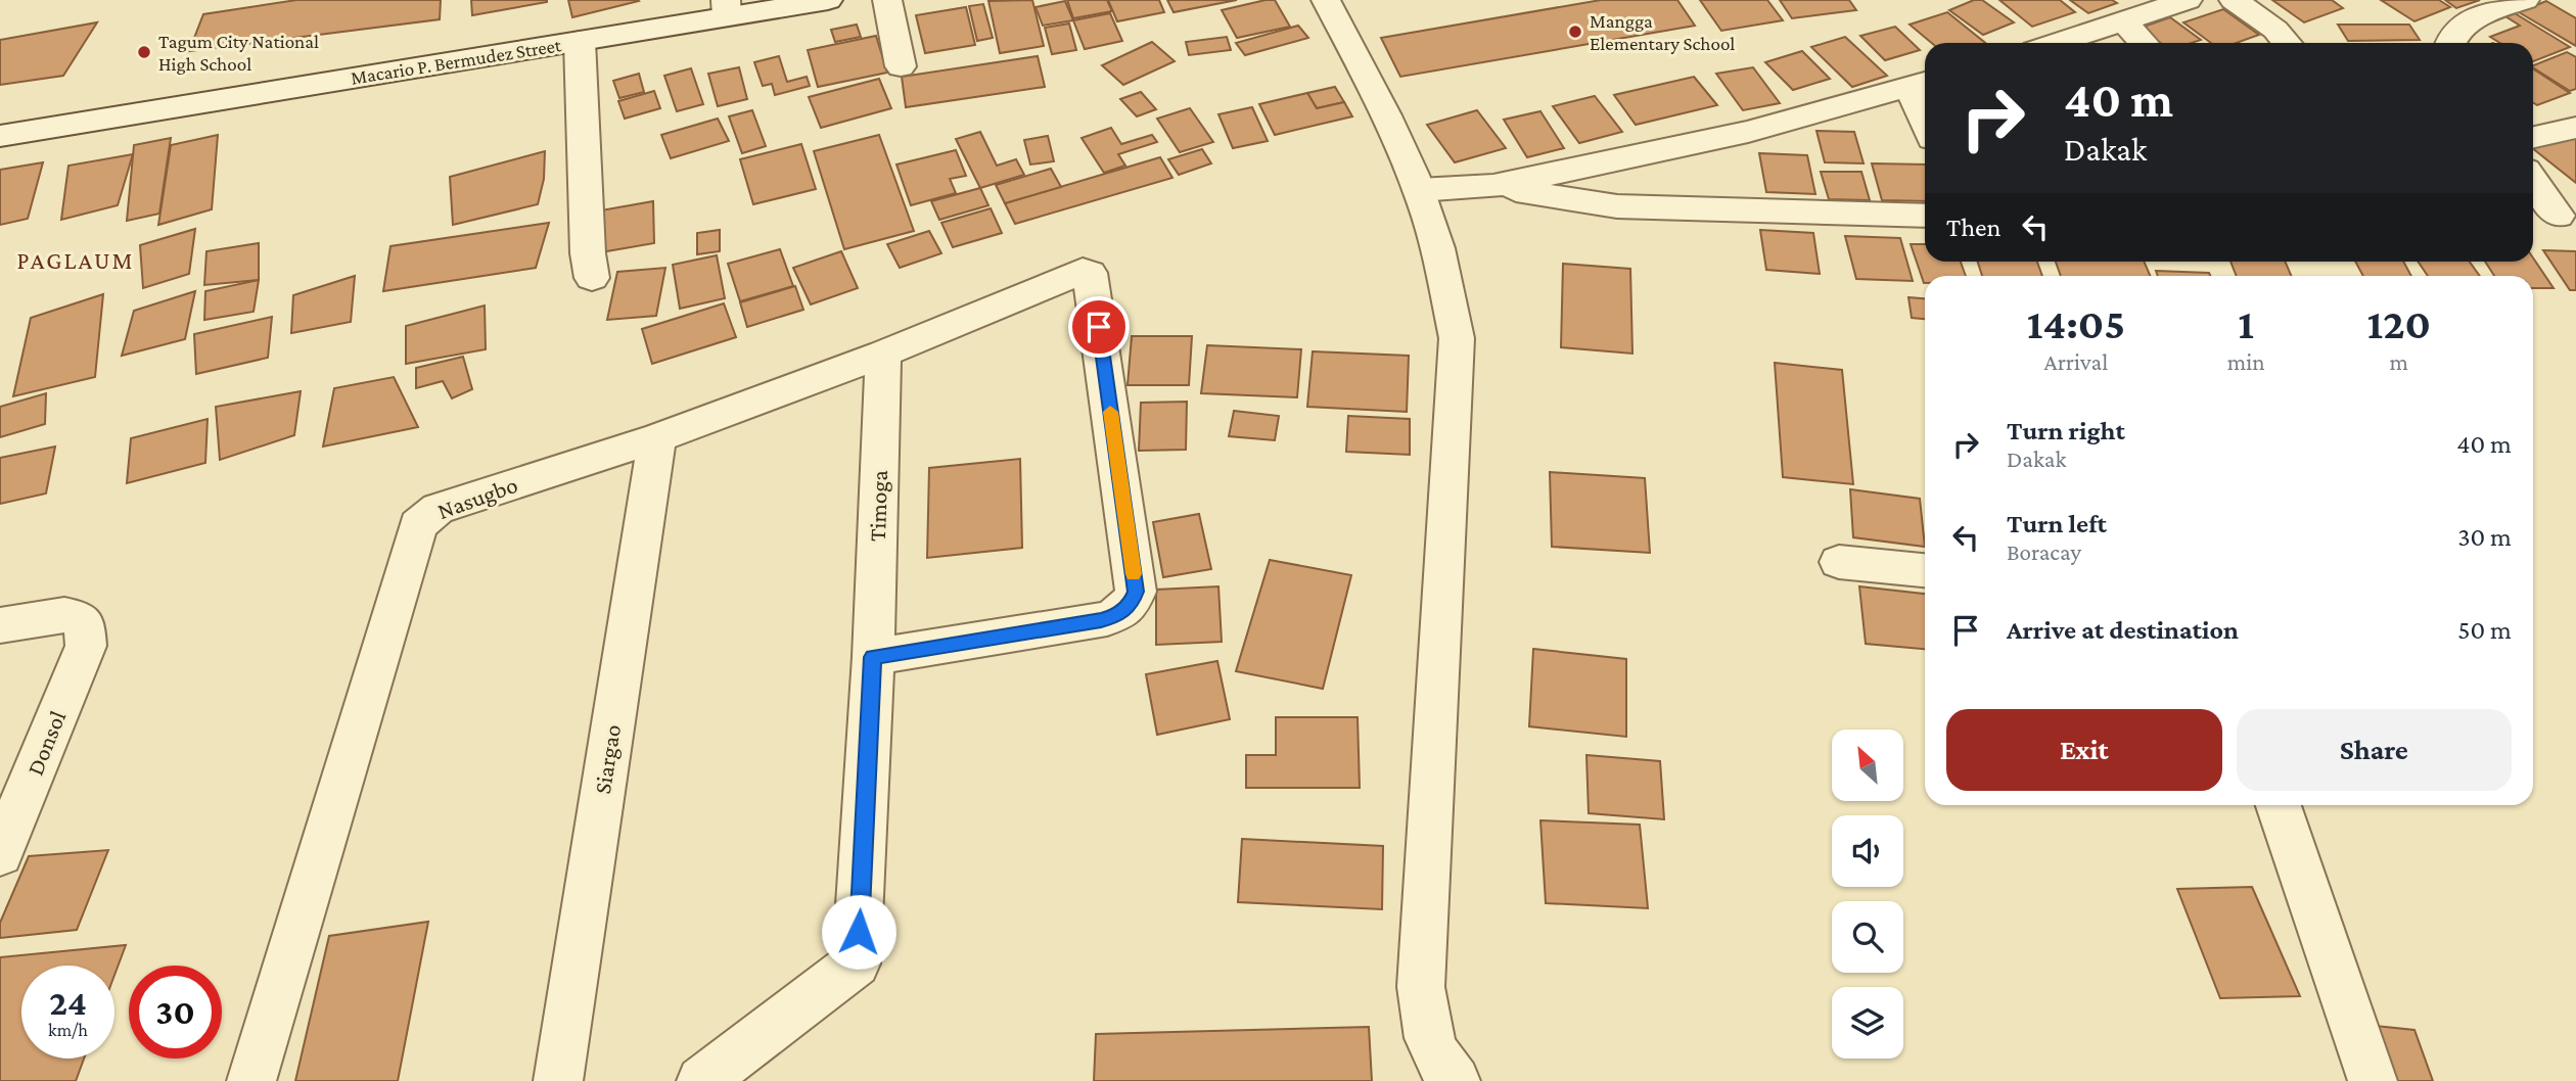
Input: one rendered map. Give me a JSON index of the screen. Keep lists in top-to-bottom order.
{
  "streets": {
    "street": [
      "Macario P. Bermudez Street",
      "Nasugbo",
      "Timoga",
      "Donsol",
      "Siargao"
    ]
  },
  "crossings": [
    ["Nasugbo", "Timoga"],
    ["Nasugbo", "Siargao"]
  ],
  "districts": ["PAGLAUM"],
  "places": ["Mangga Elementary School", "Tagum City National High School"],
  "north": "top left",
  "page": {
    "turn": ["40 m", "Dakak"],
    "then": "Then",
    "eta": [
      "14:05",
      "Arrival",
      "1",
      "min",
      "120",
      "m"
    ],
    "list": [
      {
        "name": "Turn right",
        "note": "Dakak",
        "value": "40 m"
      },
      {
        "name": "Turn left",
        "note": "Boracay",
        "value": "30 m"
      },
      {
        "name": "Arrive at destination",
        "value": "50 m"
      }
    ],
    "buttons": ["Exit", "Share"],
    "speed": "24 km/h",
    "limit": "30"
  }
}
